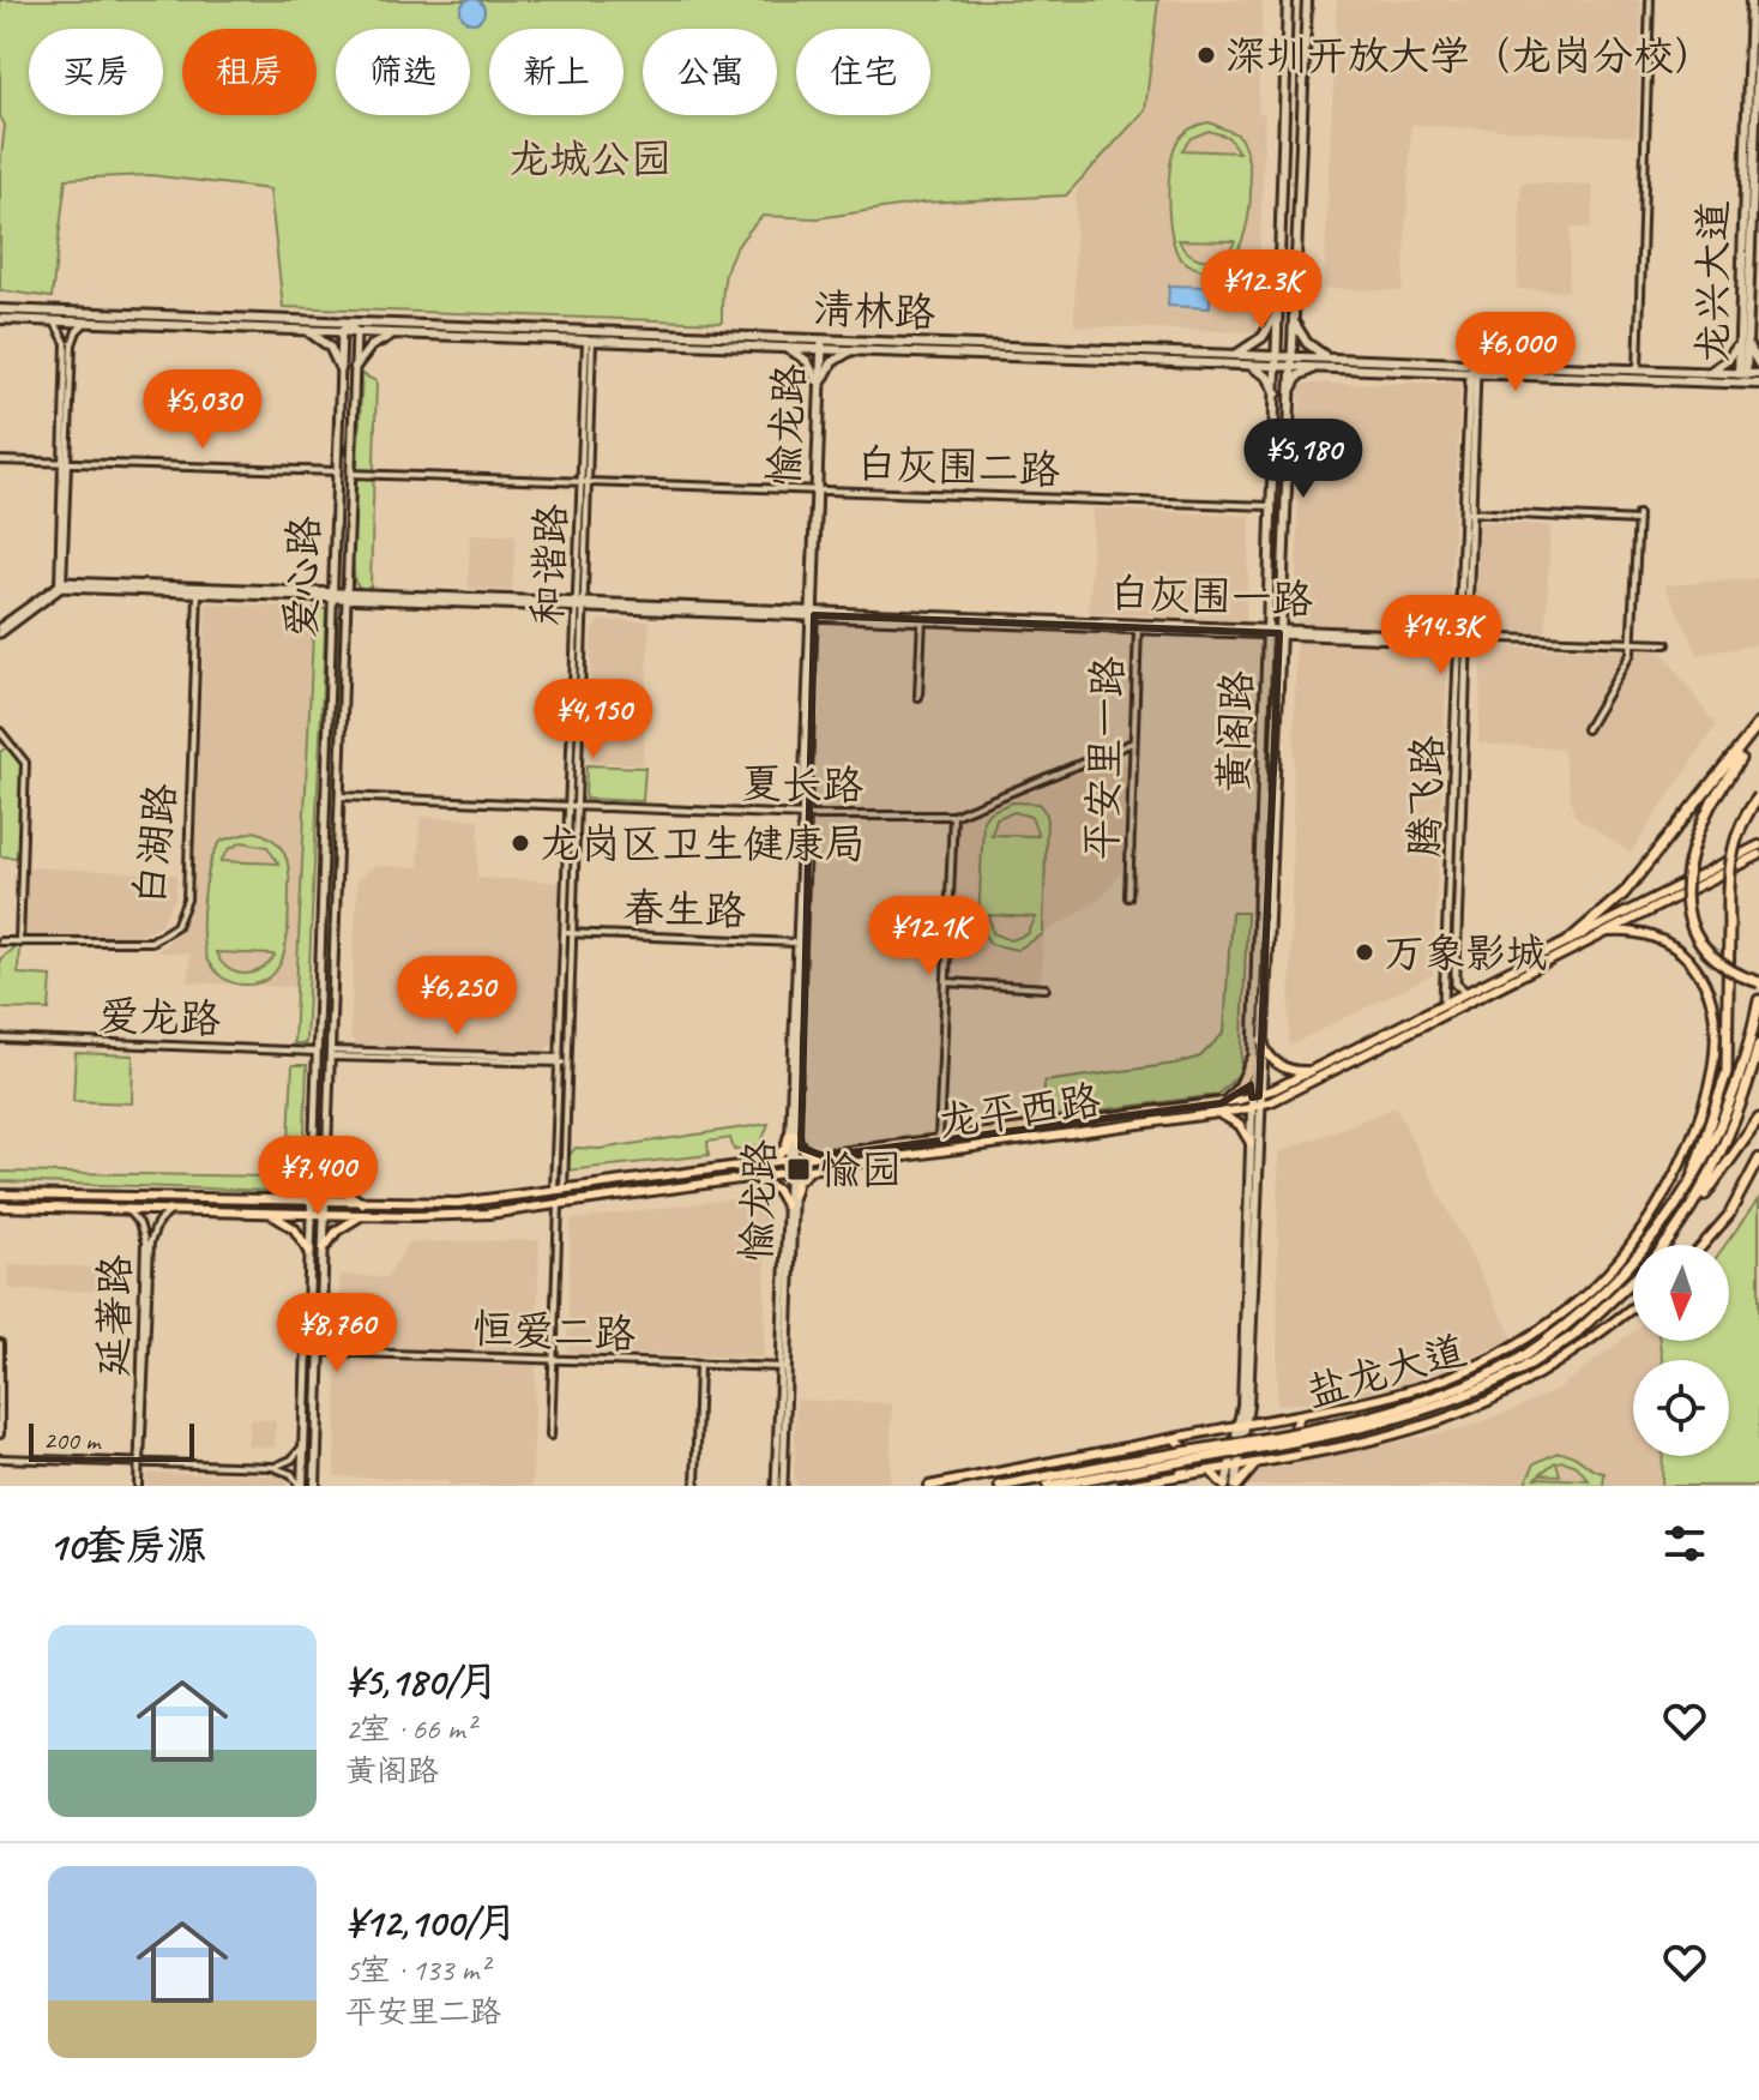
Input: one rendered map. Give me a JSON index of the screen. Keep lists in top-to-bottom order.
{
  "streets": {
    "highway": ["盐龙大道"],
    "main road": [
      "龙兴大道",
      "清林路",
      "爱心路",
      "黄阁路",
      "龙平西路"
    ],
    "street": [
      "愉龙路",
      "白灰围二路",
      "和谐路",
      "白灰围一路",
      "平安里一路",
      "夏长路",
      "腾飞路",
      "白湖路",
      "春生路",
      "爱龙路",
      "延著路",
      "恒爱二路"
    ]
  },
  "crossings": [
    ["龙兴大道", "清林路"],
    ["清林路", "愉龙路"],
    ["清林路", "和谐路"],
    ["清林路", "爱心路"],
    ["清林路", "黄阁路"],
    ["清林路", "腾飞路"],
    ["愉龙路", "白灰围二路"],
    ["愉龙路", "白灰围一路"],
    ["愉龙路", "夏长路"],
    ["愉龙路", "春生路"],
    ["愉龙路", "龙平西路"],
    ["愉龙路", "恒爱二路"],
    ["白灰围二路", "和谐路"],
    ["白灰围二路", "爱心路"],
    ["白灰围二路", "黄阁路"],
    ["和谐路", "白灰围一路"],
    ["和谐路", "夏长路"],
    ["和谐路", "春生路"],
    ["和谐路", "龙平西路"],
    ["爱心路", "白灰围一路"],
    ["爱心路", "夏长路"],
    ["爱心路", "爱龙路"],
    ["爱心路", "龙平西路"],
    ["爱心路", "恒爱二路"],
    ["白灰围一路", "黄阁路"],
    ["白灰围一路", "平安里一路"],
    ["白灰围一路", "腾飞路"],
    ["白灰围一路", "白湖路"],
    ["黄阁路", "龙平西路"],
    ["平安里一路", "夏长路"],
    ["腾飞路", "龙平西路"],
    ["龙平西路", "延著路"]
  ],
  "parks": ["龙城公园"],
  "places": {
    "other": ["深圳开放大学（龙岗分校）", "龙岗区卫生健康局", "万象影城"],
    "transit": ["愉园"]
  },
  "scale_bar": "200 m",
  "north": "bottom",
  "page": {
    "chip": [
      "买房",
      "租房",
      "筛选",
      "新上",
      "公寓",
      "住宅"
    ],
    "price": [
      "¥12.3K",
      "¥6,000",
      "¥5,030",
      "¥5,180",
      "¥14.3K",
      "¥4,150",
      "¥12.1K",
      "¥6,250",
      "¥7,400",
      "¥8,760"
    ],
    "scale": "200 m",
    "heading": "10套房源",
    "list": [
      {
        "name": "¥5,180/月",
        "note": "2室 · 66 m² · 黄阁路"
      },
      {
        "name": "¥12,100/月",
        "note": "5室 · 133 m² · 平安里二路"
      }
    ]
  }
}
